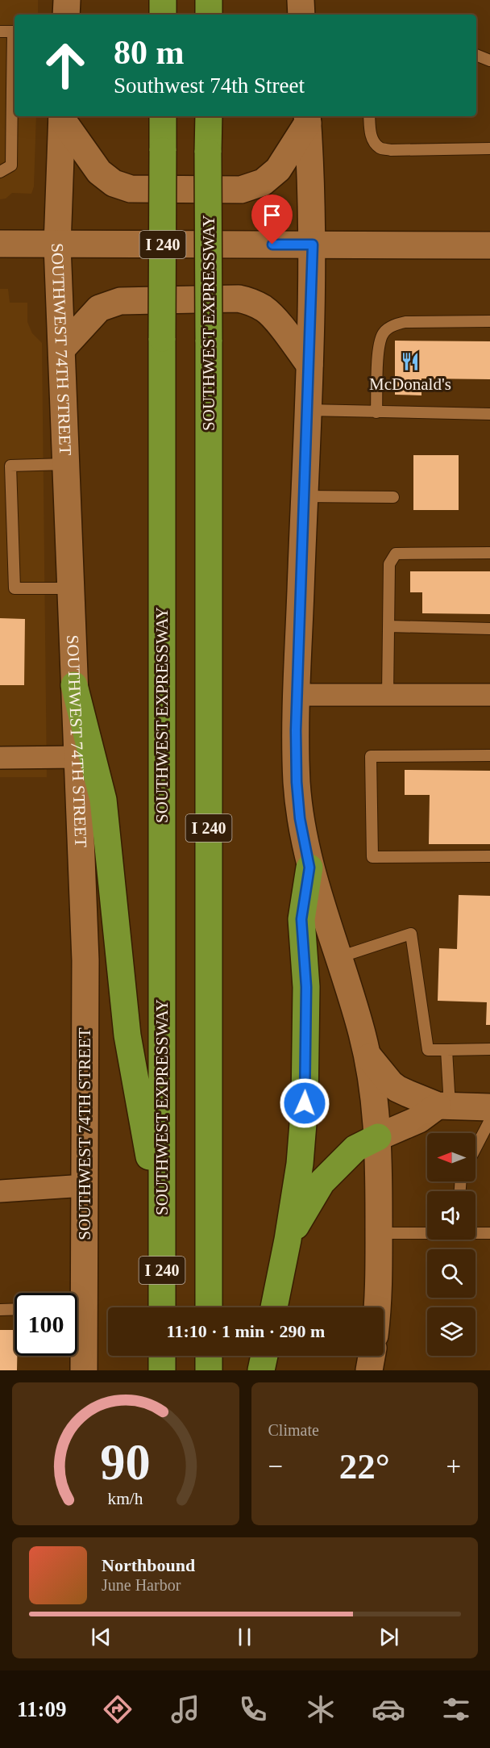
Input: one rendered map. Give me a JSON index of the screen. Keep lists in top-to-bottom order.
{
  "streets": {
    "highway": ["I 240", "SOUTHWEST EXPRESSWAY"],
    "main road": ["SOUTHWEST 74TH STREET"]
  },
  "places": {
    "restaurant": ["McDonald's"]
  },
  "north": "left",
  "page": {
    "turn": ["80 m", "Southwest 74th Street"],
    "limit": "100",
    "trip": "11:10 · 1 min · 290 m",
    "tile": "Climate",
    "heat": ["−", "22°", "+"],
    "song": ["Northbound", "June Harbor"],
    "tabs": "11:09",
    "gauge": ["90", "km/h"]
  }
}
